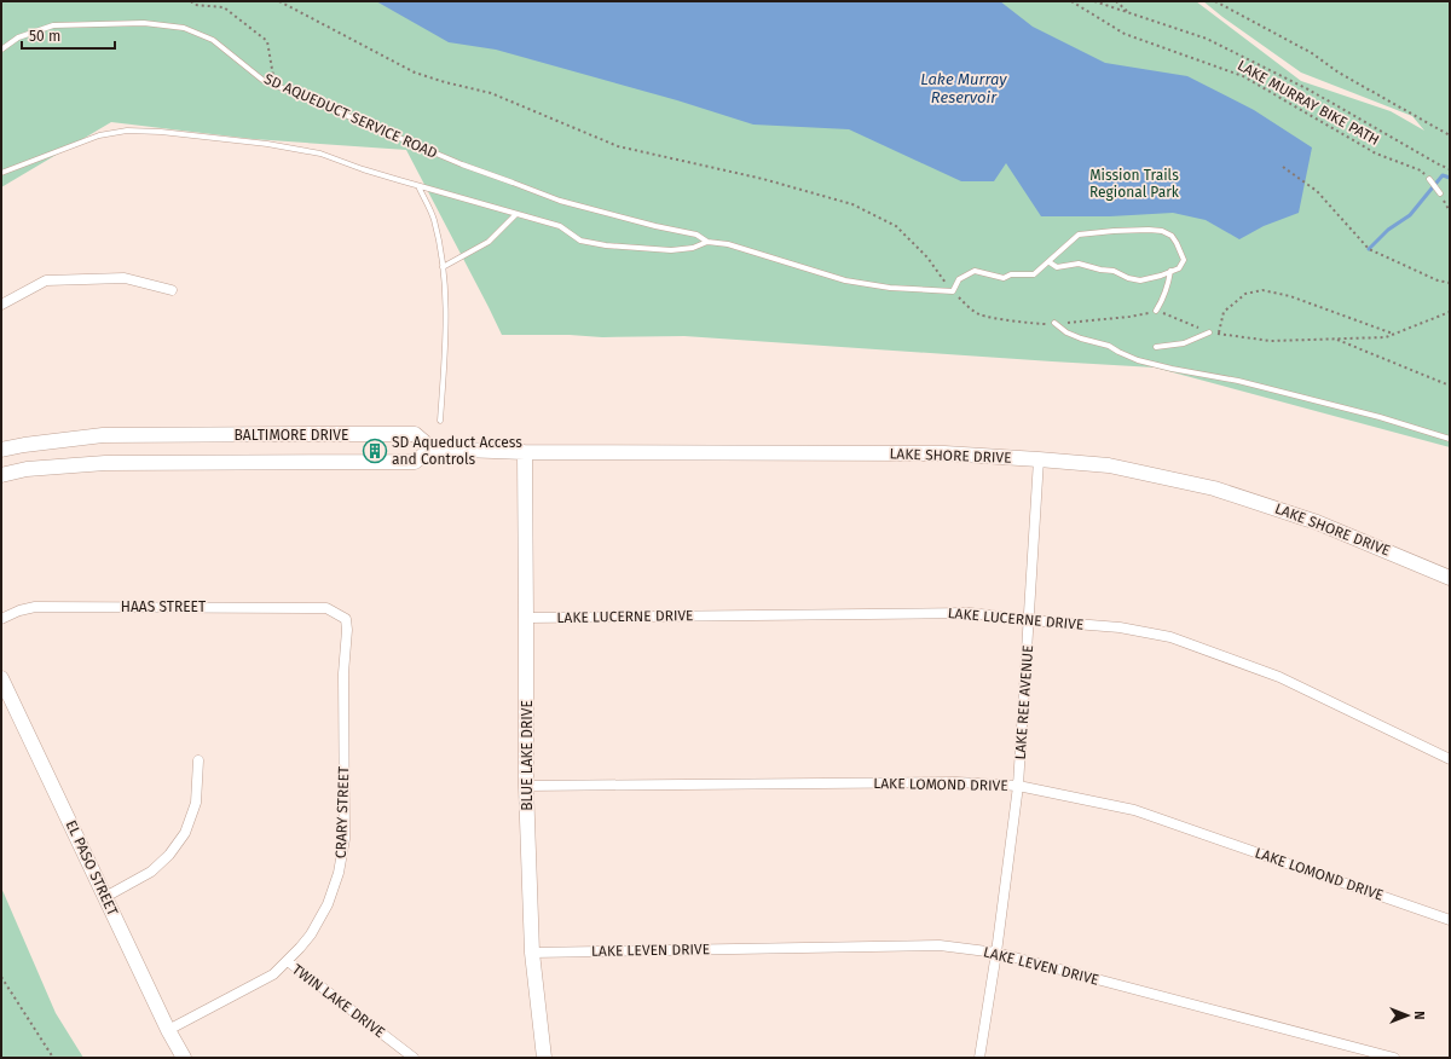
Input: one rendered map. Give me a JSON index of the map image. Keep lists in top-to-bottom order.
{
  "streets": {
    "main road": [
      "BALTIMORE DRIVE",
      "LAKE SHORE DRIVE",
      "BLUE LAKE DRIVE",
      "EL PASO STREET"
    ],
    "street": [
      "HAAS STREET",
      "LAKE LUCERNE DRIVE",
      "LAKE REE AVENUE",
      "LAKE LOMOND DRIVE",
      "CRARY STREET",
      "LAKE LEVEN DRIVE",
      "TWIN LAKE DRIVE"
    ],
    "lane": ["SD AQUEDUCT SERVICE ROAD"],
    "path": ["LAKE MURRAY BIKE PATH"]
  },
  "crossings": [
    ["BALTIMORE DRIVE", "LAKE SHORE DRIVE"],
    ["LAKE SHORE DRIVE", "LAKE REE AVENUE"],
    ["LAKE SHORE DRIVE", "BLUE LAKE DRIVE"],
    ["HAAS STREET", "CRARY STREET"],
    ["LAKE LUCERNE DRIVE", "LAKE REE AVENUE"],
    ["LAKE LUCERNE DRIVE", "BLUE LAKE DRIVE"],
    ["LAKE REE AVENUE", "LAKE LOMOND DRIVE"],
    ["LAKE REE AVENUE", "LAKE LEVEN DRIVE"],
    ["BLUE LAKE DRIVE", "LAKE LOMOND DRIVE"],
    ["BLUE LAKE DRIVE", "LAKE LEVEN DRIVE"],
    ["CRARY STREET", "EL PASO STREET"],
    ["CRARY STREET", "TWIN LAKE DRIVE"]
  ],
  "water": ["Lake Murray Reservoir"],
  "parks": ["Mission Trails Regional Park"],
  "places": {
    "building": ["SD Aqueduct Access and Controls"]
  },
  "scale_bar": "50 m",
  "north": "right"
}
